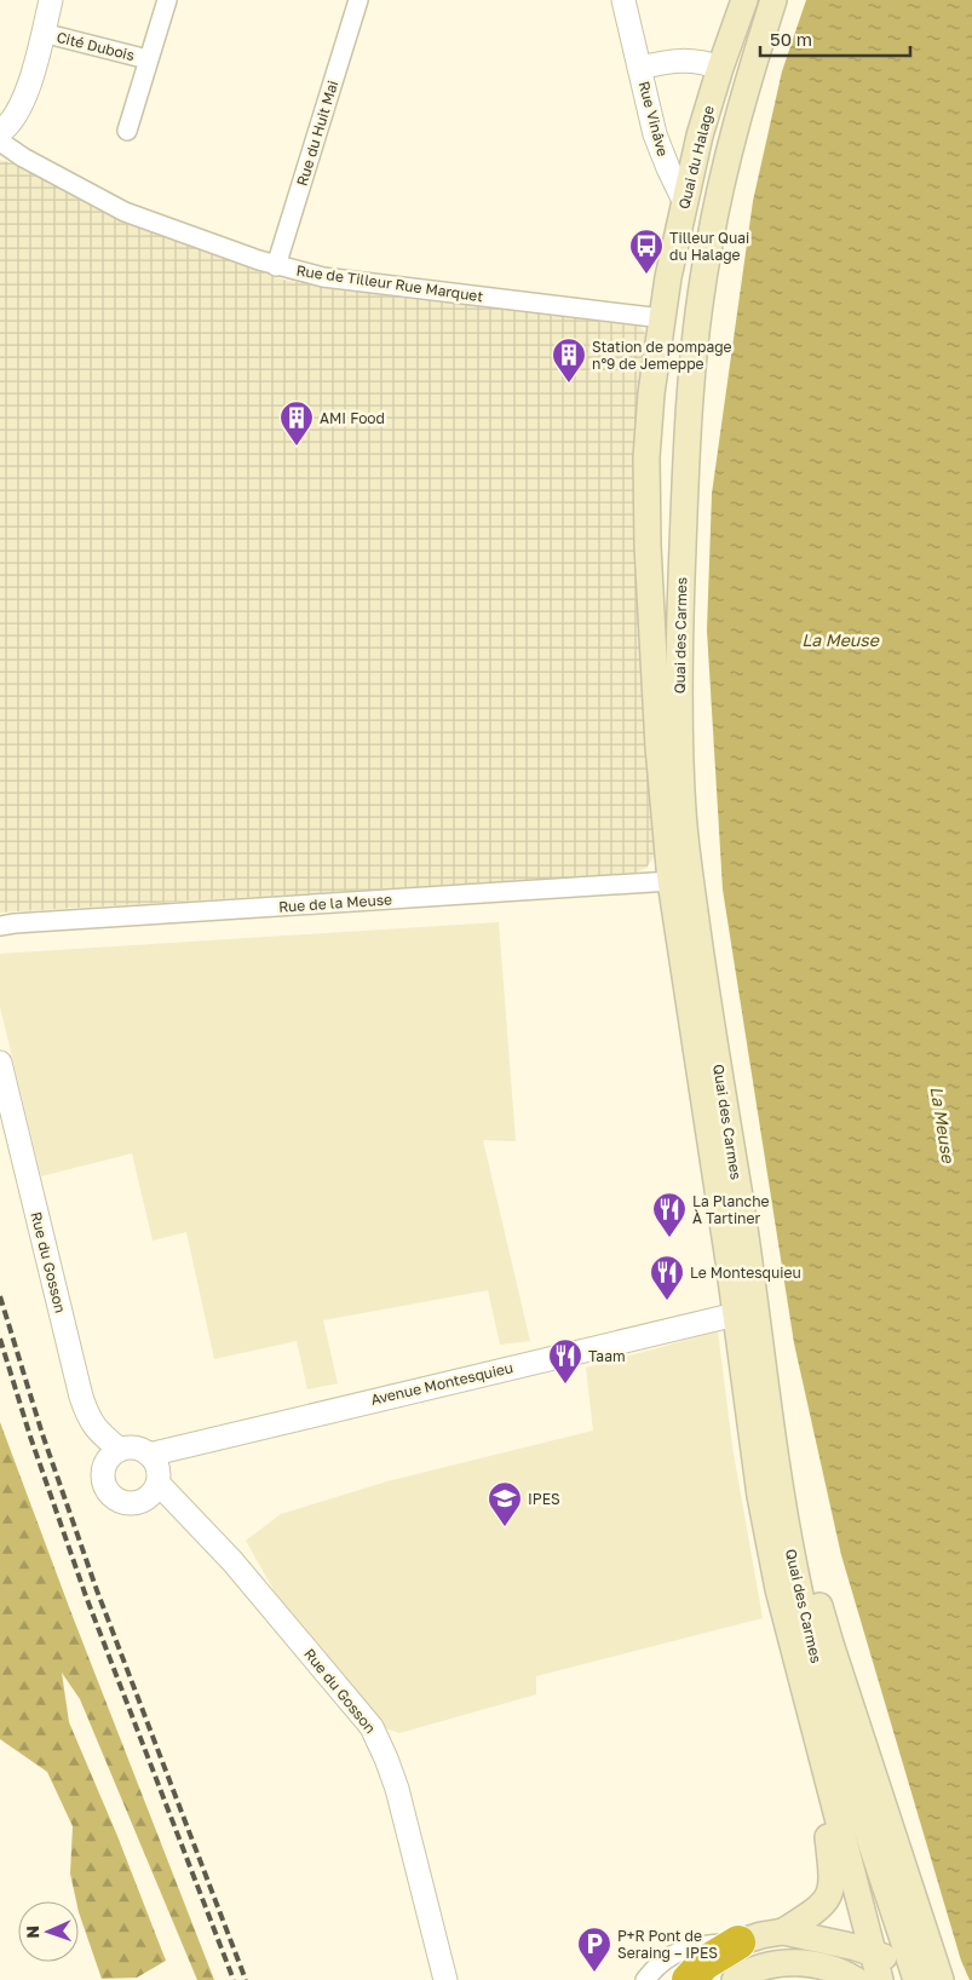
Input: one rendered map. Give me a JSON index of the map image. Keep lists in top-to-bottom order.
{
  "streets": {
    "main road": ["Quai du Halage", "Quai des Carmes"],
    "street": [
      "Cité Dubois",
      "Rue Vinâve",
      "Rue du Huit Mai",
      "Rue de Tilleur Rue Marquet",
      "Rue de la Meuse",
      "Rue du Gosson",
      "Avenue Montesquieu"
    ]
  },
  "crossings": [
    ["Rue Vinâve", "Quai du Halage"],
    ["Rue du Huit Mai", "Rue de Tilleur Rue Marquet"],
    ["Quai du Halage", "Rue de Tilleur Rue Marquet"],
    ["Quai du Halage", "Quai des Carmes"],
    ["Rue de Tilleur Rue Marquet", "Quai des Carmes"],
    ["Quai des Carmes", "Rue de la Meuse"],
    ["Quai des Carmes", "Avenue Montesquieu"],
    ["Rue du Gosson", "Avenue Montesquieu"]
  ],
  "water": ["La Meuse"],
  "places": {
    "bus stop": ["Tilleur Quai du Halage"],
    "building": ["Station de pompage n°9 de Jemeppe", "AMI Food"],
    "restaurant": ["La Planche À Tartiner", "Le Montesquieu", "Taam"],
    "school or university": ["IPES"],
    "parking": ["P+R Pont de Seraing – IPES"]
  },
  "scale_bar": "50 m",
  "north": "left"
}
